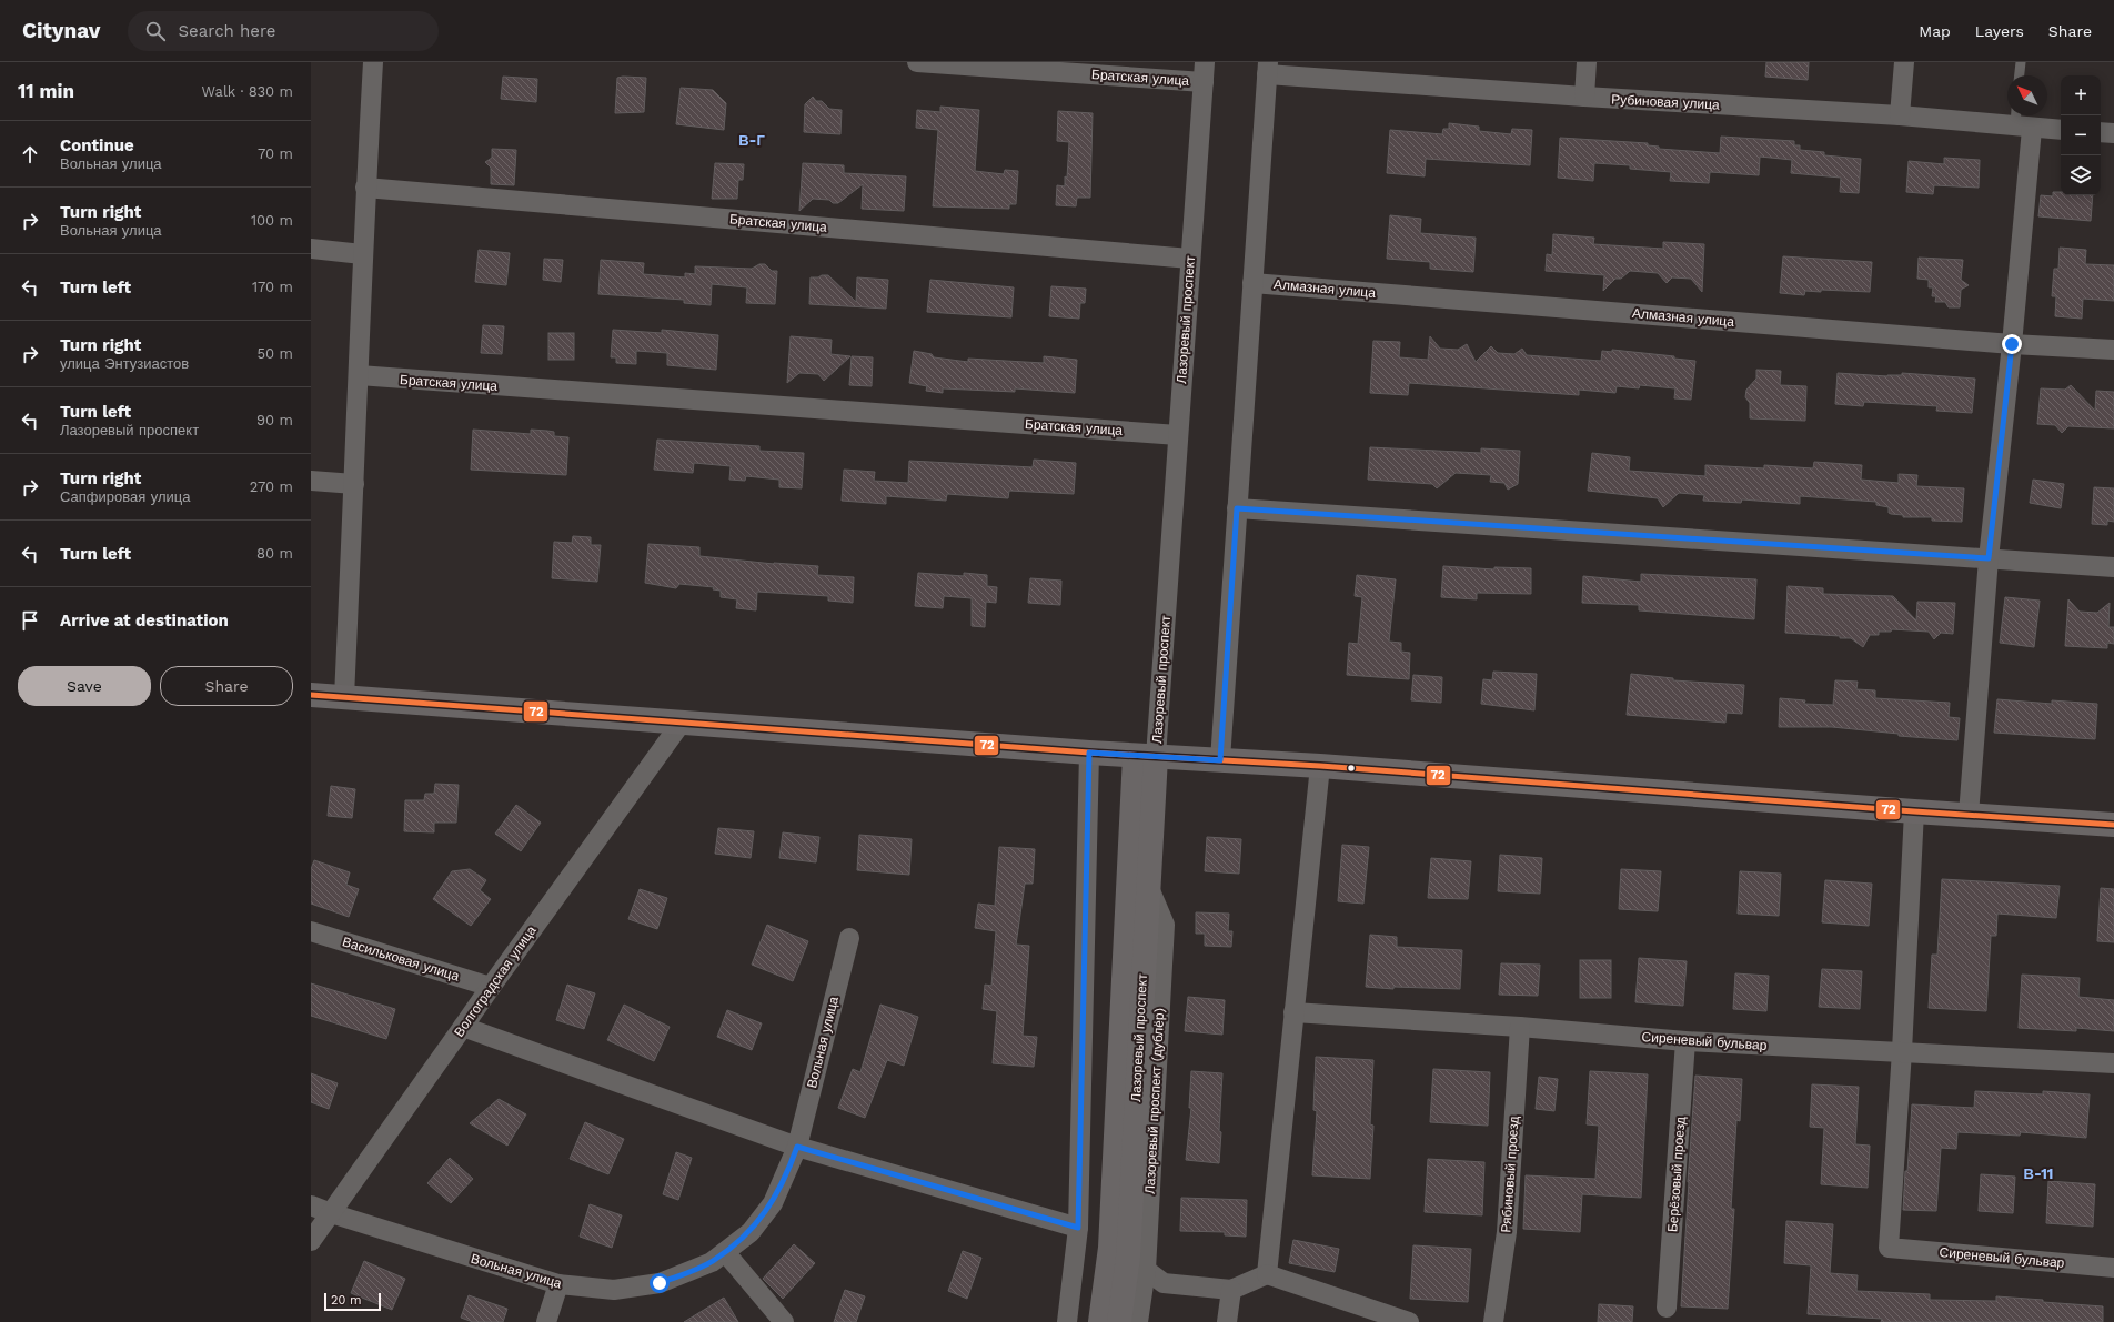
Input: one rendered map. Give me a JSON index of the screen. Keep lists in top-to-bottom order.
{
  "streets": {
    "street": [
      "Братская улица",
      "Рубиновая улица",
      "Алмазная улица",
      "Лазоревый проспект",
      "Васильковая улица",
      "Волгоградская улица",
      "Сиреневый бульвар",
      "Вольная улица",
      "Лазоревый проспект (дублёр)",
      "Рябиновый проезд",
      "Берёзовый проезд"
    ]
  },
  "crossings": [
    ["Братская улица", "Лазоревый проспект"],
    ["Лазоревый проспект", "Лазоревый проспект (дублёр)"],
    ["Васильковая улица", "Волгоградская улица"],
    ["Волгоградская улица", "Вольная улица"],
    ["Сиреневый бульвар", "Рябиновый проезд"],
    ["Сиреневый бульвар", "Берёзовый проезд"]
  ],
  "districts": ["В-Г", "В-11"],
  "lines": ["transit line 72"],
  "scale_bar": "20 m",
  "north": "top left",
  "page": {
    "header": "Citynav",
    "search": "Search here",
    "nav": ["Map", "Layers", "Share"],
    "heading": ["11 min", "Walk · 830 m"],
    "map_buttons": ["+", "−"],
    "list": [
      ["Continue", "Вольная улица", "70 m"],
      ["Turn right", "Вольная улица", "100 m"],
      ["Turn left", "170 m"],
      ["Turn right", "улица Энтузиастов", "50 m"],
      ["Turn left", "Лазоревый проспект", "90 m"],
      ["Turn right", "Сапфировая улица", "270 m"],
      ["Turn left", "80 m"],
      "Arrive at destination"
    ],
    "buttons": ["Save", "Share"],
    "scale": "20 m"
  }
}
